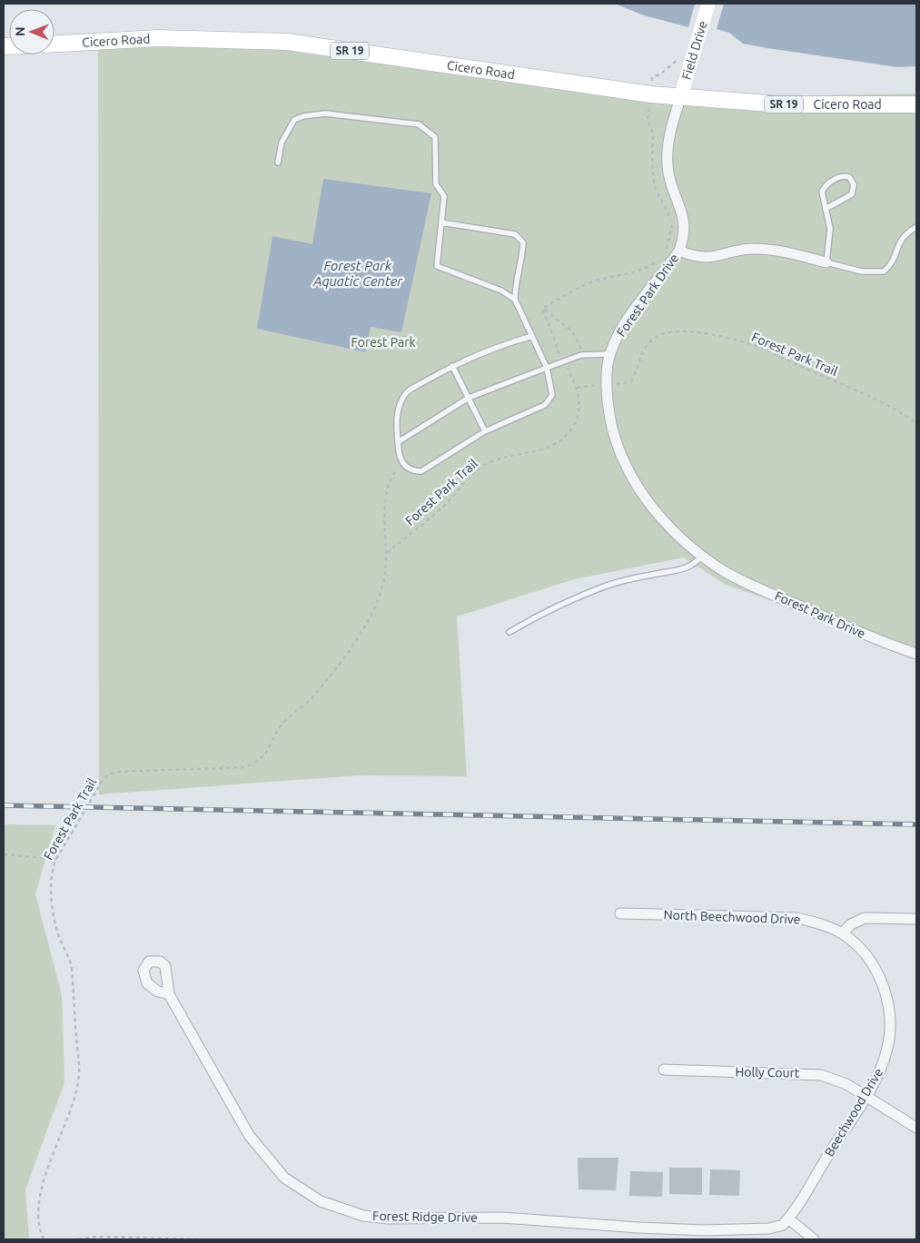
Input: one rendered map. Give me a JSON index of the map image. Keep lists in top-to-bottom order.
{
  "streets": {
    "main road": ["Cicero Road", "SR 19", "Field Drive"],
    "street": [
      "Forest Park Drive",
      "North Beechwood Drive",
      "Holly Court",
      "Beechwood Drive",
      "Forest Ridge Drive"
    ],
    "path": ["Forest Park Trail"]
  },
  "crossings": [
    ["Cicero Road", "Field Drive"],
    ["Cicero Road", "Forest Park Drive"],
    ["Field Drive", "Forest Park Drive"],
    ["Forest Park Drive", "Forest Park Trail"],
    ["North Beechwood Drive", "Beechwood Drive"],
    ["Holly Court", "Beechwood Drive"],
    ["Beechwood Drive", "Forest Ridge Drive"]
  ],
  "water": ["Forest Park Aquatic Center"],
  "parks": ["Forest Park"],
  "north": "left"
}
